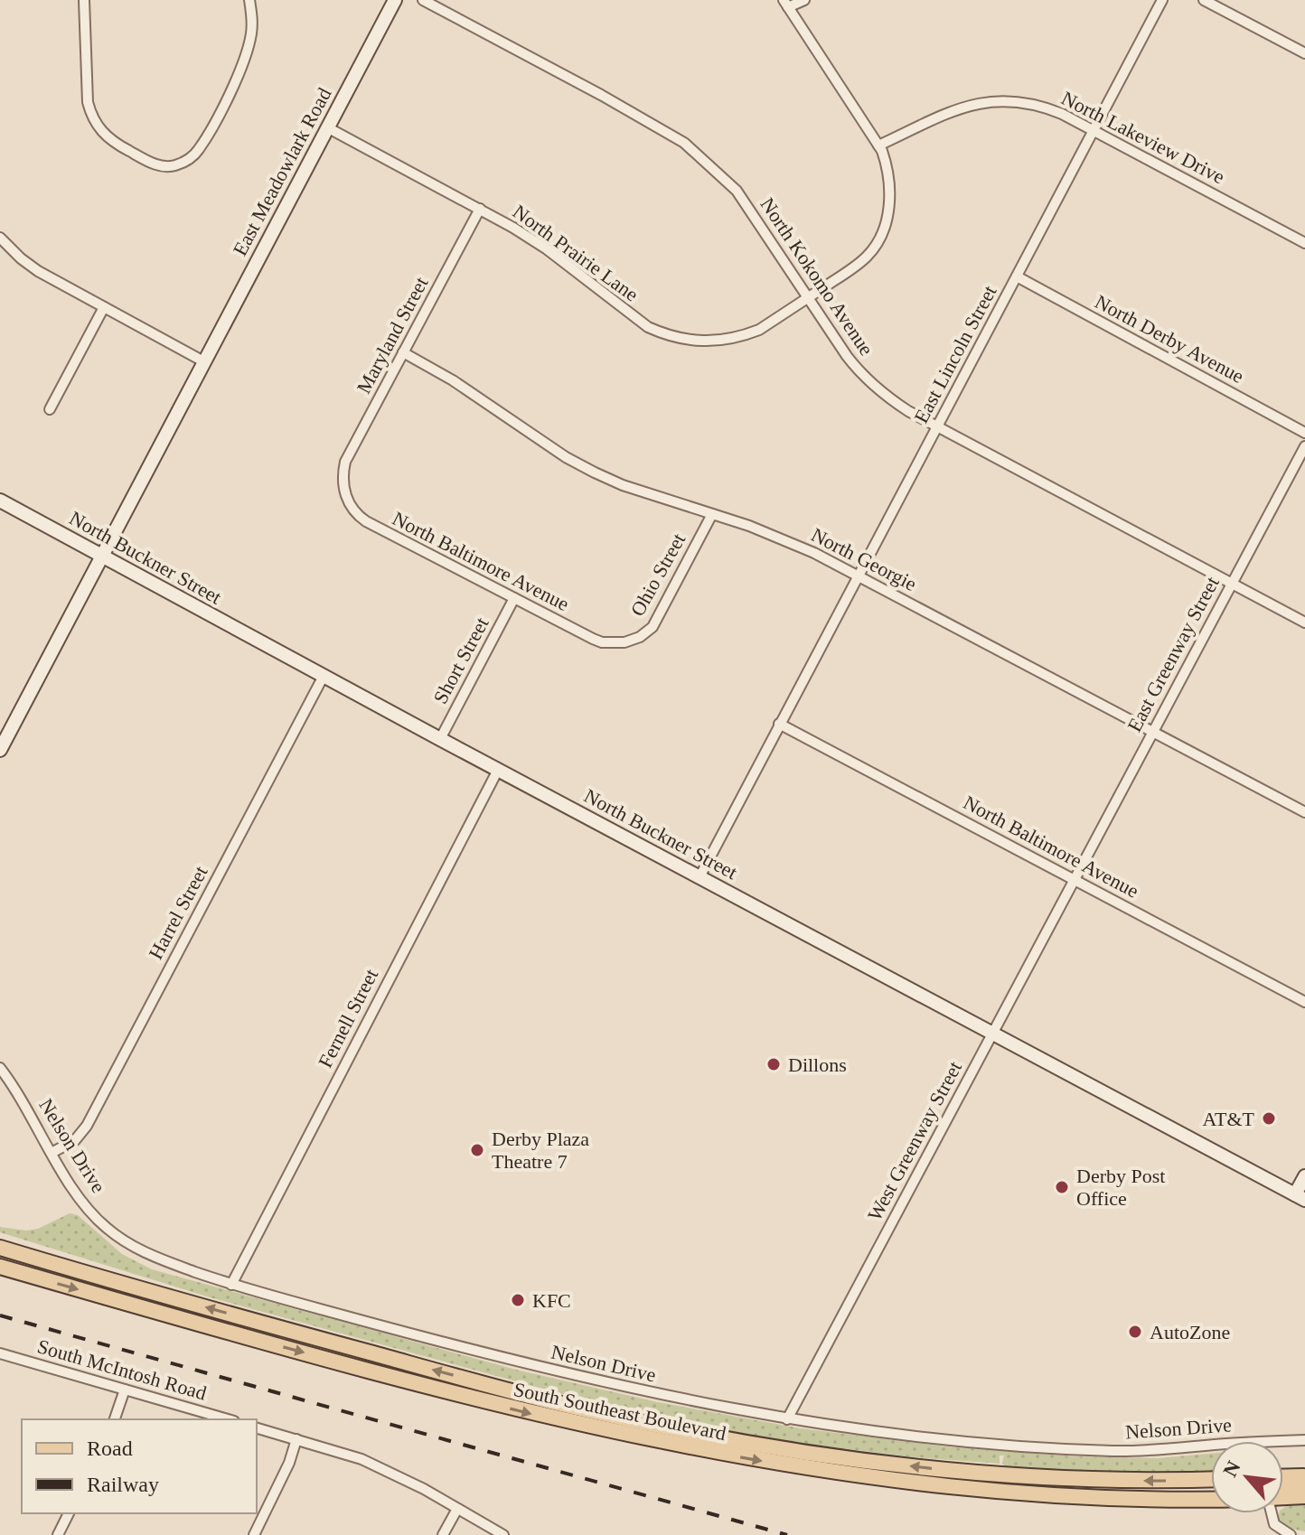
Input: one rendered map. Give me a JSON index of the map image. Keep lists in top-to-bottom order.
{
  "streets": {
    "main road": ["East Meadowlark Road", "North Buckner Street", "South Southeast Boulevard"],
    "street": [
      "North Lakeview Drive",
      "North Prairie Lane",
      "North Kokomo Avenue",
      "Maryland Street",
      "North Derby Avenue",
      "East Lincoln Street",
      "North Georgie",
      "North Baltimore Avenue",
      "Ohio Street",
      "East Greenway Street",
      "Short Street",
      "Harrel Street",
      "Fernell Street",
      "West Greenway Street",
      "Nelson Drive",
      "South McIntosh Road"
    ]
  },
  "crossings": [
    ["North Lakeview Drive", "North Prairie Lane"],
    ["North Lakeview Drive", "East Lincoln Street"],
    ["East Meadowlark Road", "North Prairie Lane"],
    ["East Meadowlark Road", "North Buckner Street"],
    ["North Prairie Lane", "North Kokomo Avenue"],
    ["North Prairie Lane", "Maryland Street"],
    ["North Kokomo Avenue", "East Lincoln Street"],
    ["North Kokomo Avenue", "East Greenway Street"],
    ["Maryland Street", "North Georgie"],
    ["Maryland Street", "North Baltimore Avenue"],
    ["North Derby Avenue", "East Lincoln Street"],
    ["East Lincoln Street", "North Buckner Street"],
    ["East Lincoln Street", "North Georgie"],
    ["East Lincoln Street", "North Baltimore Avenue"],
    ["North Buckner Street", "Short Street"],
    ["North Buckner Street", "Harrel Street"],
    ["North Buckner Street", "Fernell Street"],
    ["North Buckner Street", "West Greenway Street"],
    ["North Georgie", "Ohio Street"],
    ["North Georgie", "East Greenway Street"],
    ["North Baltimore Avenue", "Ohio Street"],
    ["North Baltimore Avenue", "East Greenway Street"],
    ["North Baltimore Avenue", "Short Street"],
    ["North Baltimore Avenue", "West Greenway Street"],
    ["East Greenway Street", "West Greenway Street"],
    ["Harrel Street", "Nelson Drive"],
    ["Fernell Street", "Nelson Drive"],
    ["West Greenway Street", "Nelson Drive"]
  ],
  "places": [
    "Dillons",
    "AT&T",
    "Derby Plaza Theatre 7",
    "Derby Post Office",
    "KFC",
    "AutoZone"
  ],
  "legend": ["Road", "Railway"],
  "north": "top left"
}
